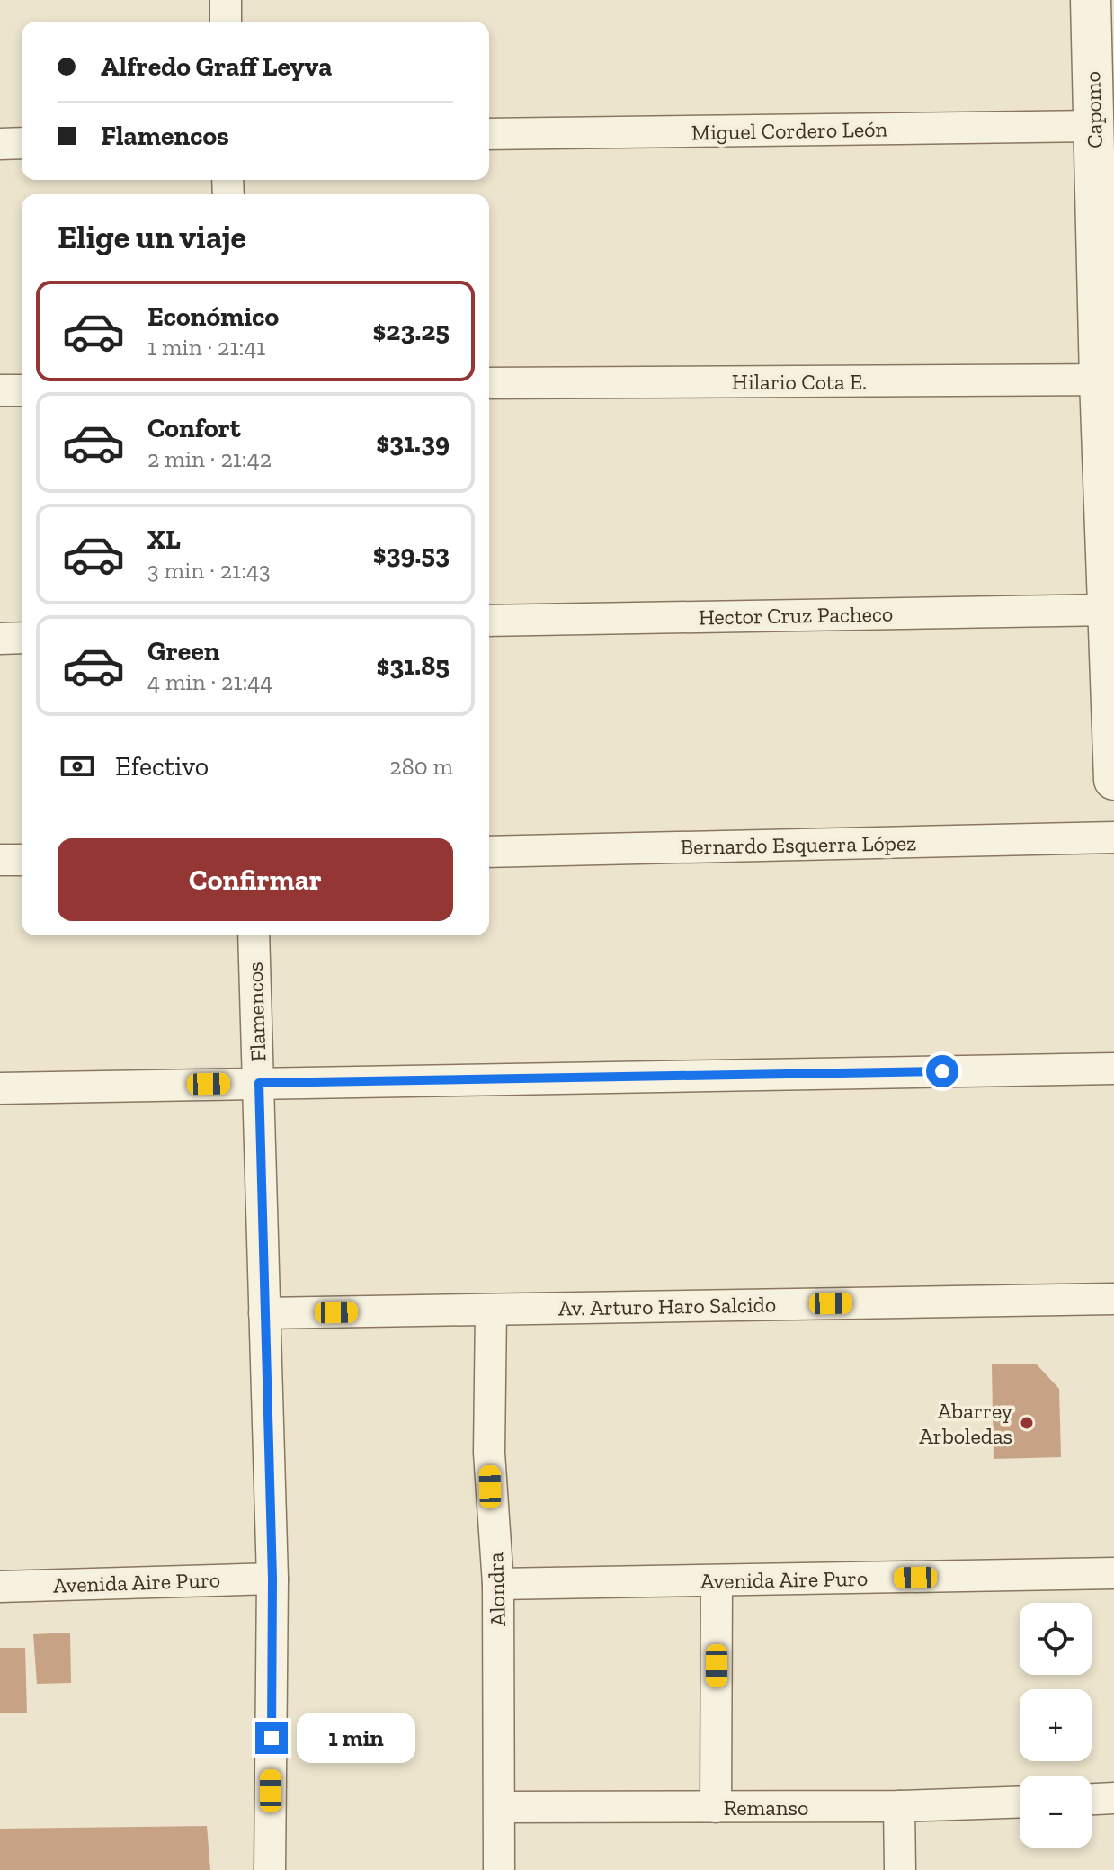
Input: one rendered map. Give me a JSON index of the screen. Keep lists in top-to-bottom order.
{
  "streets": {
    "street": [
      "Capomo",
      "Miguel Cordero León",
      "Hilario Cota E.",
      "Hector Cruz Pacheco",
      "Bernardo Esquerra López",
      "Flamencos",
      "Av. Arturo Haro Salcido",
      "Avenida Aire Puro",
      "Alondra",
      "Remanso"
    ]
  },
  "crossings": [
    ["Capomo", "Miguel Cordero León"],
    ["Capomo", "Hilario Cota E."],
    ["Capomo", "Hector Cruz Pacheco"],
    ["Flamencos", "Av. Arturo Haro Salcido"],
    ["Flamencos", "Avenida Aire Puro"],
    ["Av. Arturo Haro Salcido", "Alondra"],
    ["Avenida Aire Puro", "Alondra"],
    ["Alondra", "Remanso"]
  ],
  "places": ["Abarrey Arboledas"],
  "page": {
    "banner": ["Alfredo Graff Leyva", "Flamencos"],
    "heading": "Elige un viaje",
    "list": [
      {
        "name": "Económico",
        "note": "1 min · 21:41",
        "value": "$23.25"
      },
      {
        "name": "Confort",
        "note": "2 min · 21:42",
        "value": "$31.39"
      },
      {
        "name": "XL",
        "note": "3 min · 21:43",
        "value": "$39.53"
      },
      {
        "name": "Green",
        "note": "4 min · 21:44",
        "value": "$31.85"
      }
    ],
    "pay": ["Efectivo", "280 m"],
    "buttons": "Confirmar",
    "map_buttons": ["+", "−"],
    "bubble": "1 min"
  }
}
